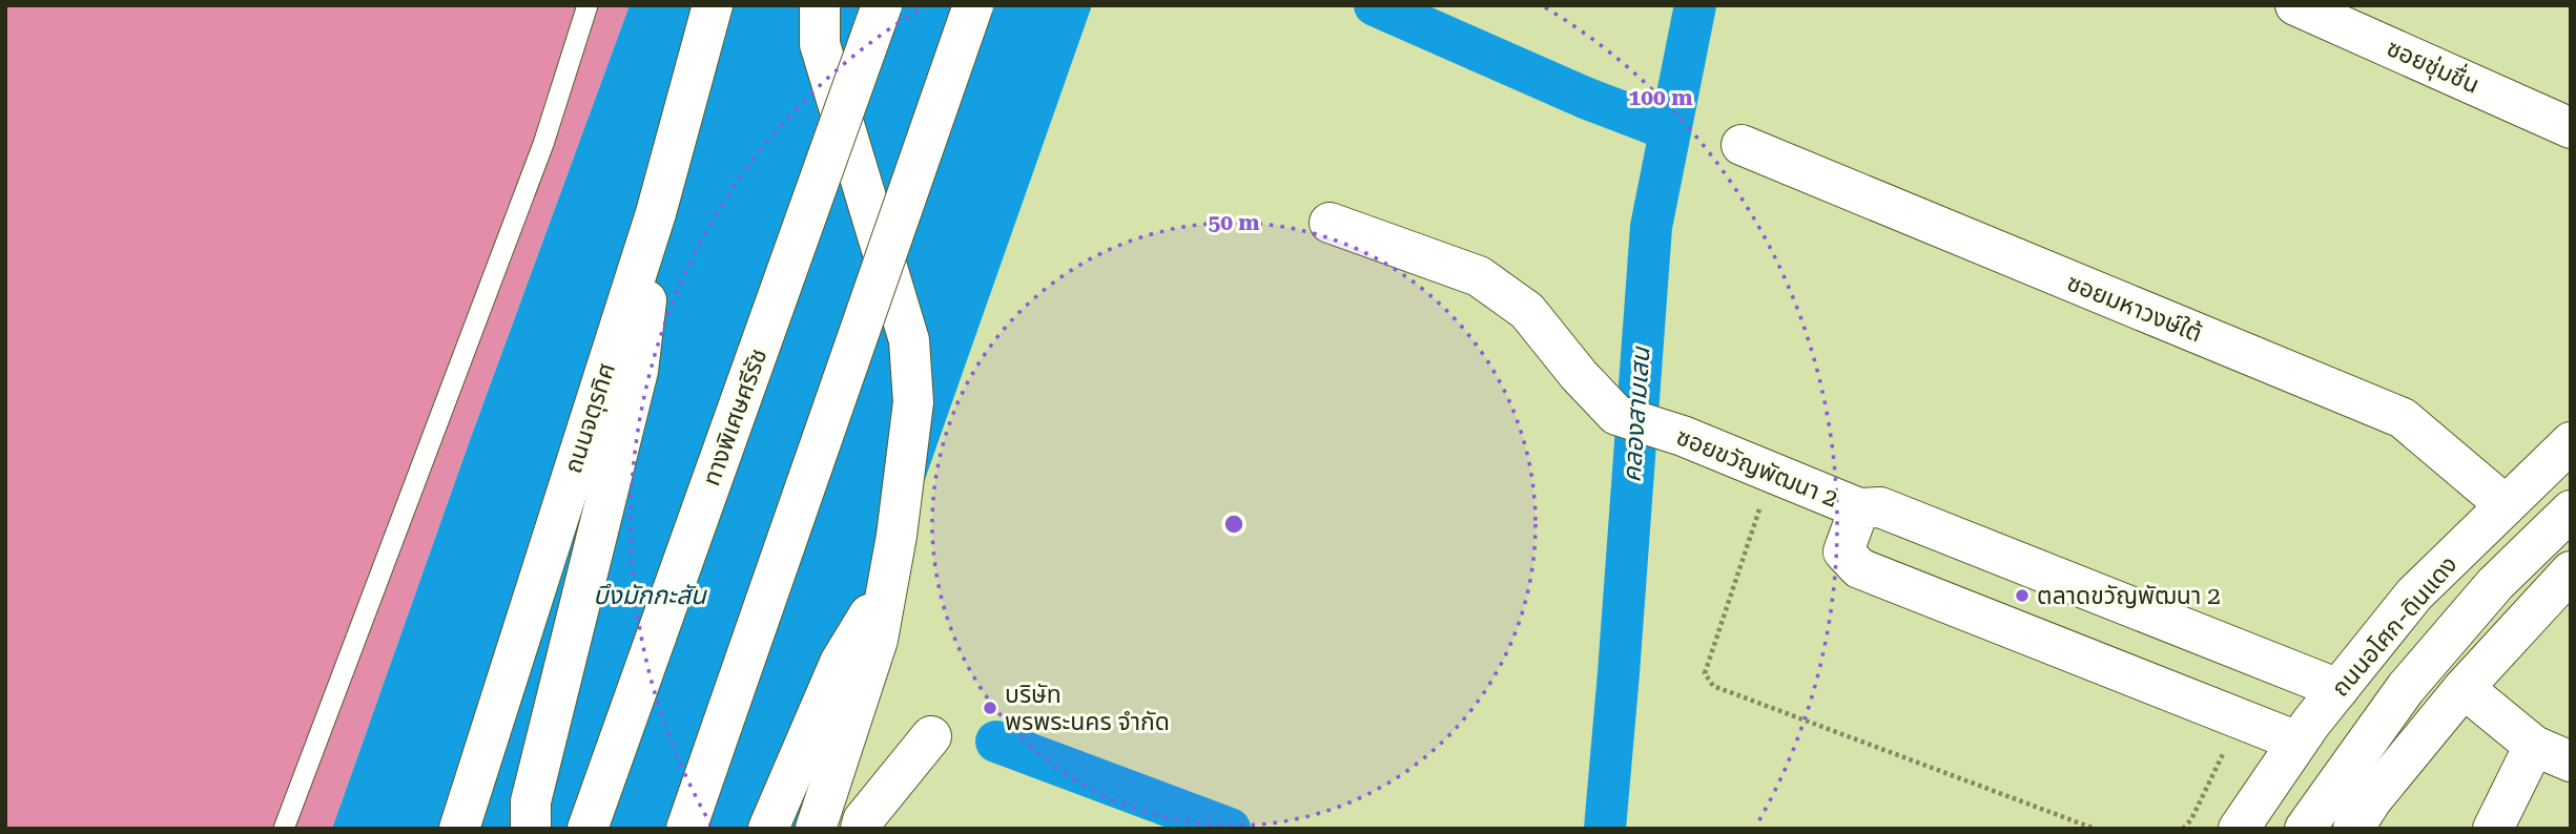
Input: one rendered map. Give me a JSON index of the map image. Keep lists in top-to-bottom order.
{
  "streets": {
    "main road": [
      "ซอยชุ่มชื่น",
      "ซอยมหาวงษ์ใต้",
      "ทางพิเศษศรีรัช",
      "ถนนจตุรทิศ",
      "ซอยขวัญพัฒนา 2",
      "ถนนอโศก-ดินแดง"
    ]
  },
  "crossings": [
    ["ซอยมหาวงษ์ใต้", "ถนนอโศก-ดินแดง"],
    ["ซอยขวัญพัฒนา 2", "ถนนอโศก-ดินแดง"]
  ],
  "water": ["คลองสามเสน", "บึงมักกะสัน"],
  "places": ["ตลาดขวัญพัฒนา 2", "บริษัท พรพระนคร จำกัด"],
  "rings": ["100 m", "50 m"]
}
